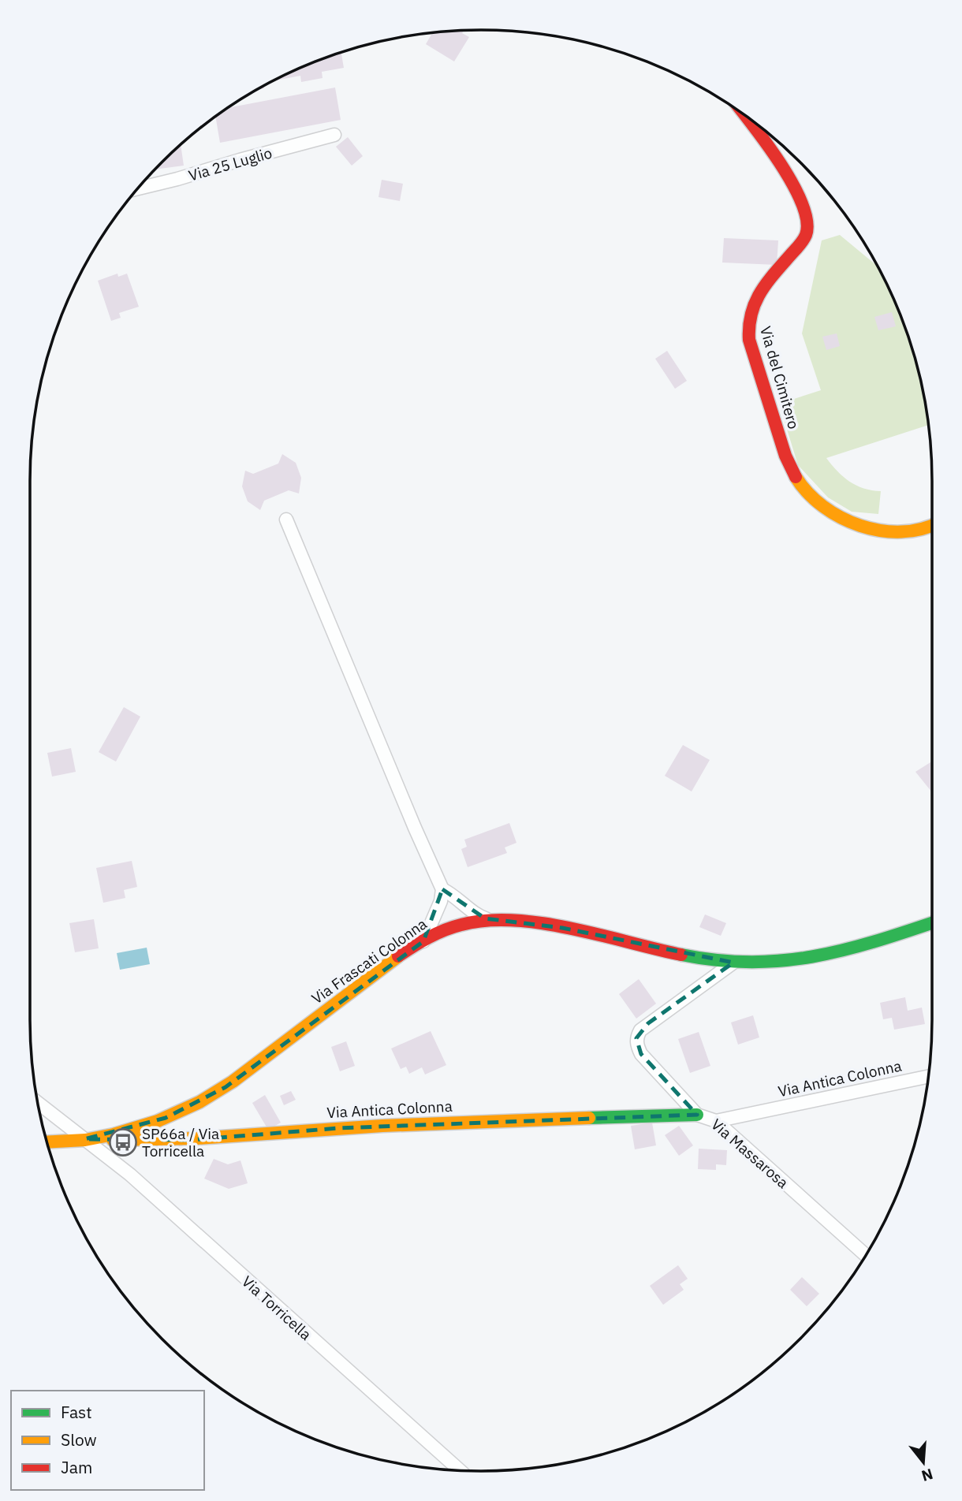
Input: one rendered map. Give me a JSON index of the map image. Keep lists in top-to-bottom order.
{
  "streets": {
    "street": [
      "Via 25 Luglio",
      "Via del Cimitero",
      "Via Frascati Colonna",
      "Via Antica Colonna",
      "Via Massarosa",
      "Via Torricella"
    ]
  },
  "crossings": [
    ["Via Frascati Colonna", "Via Antica Colonna"],
    ["Via Frascati Colonna", "Via Massarosa"],
    ["Via Frascati Colonna", "Via Torricella"],
    ["Via Antica Colonna", "Via Massarosa"],
    ["Via Antica Colonna", "Via Torricella"]
  ],
  "places": {
    "bus stop": ["SP66a / Via Torricella"]
  },
  "legend": ["Fast", "Slow", "Jam"],
  "north": "bottom"
}
